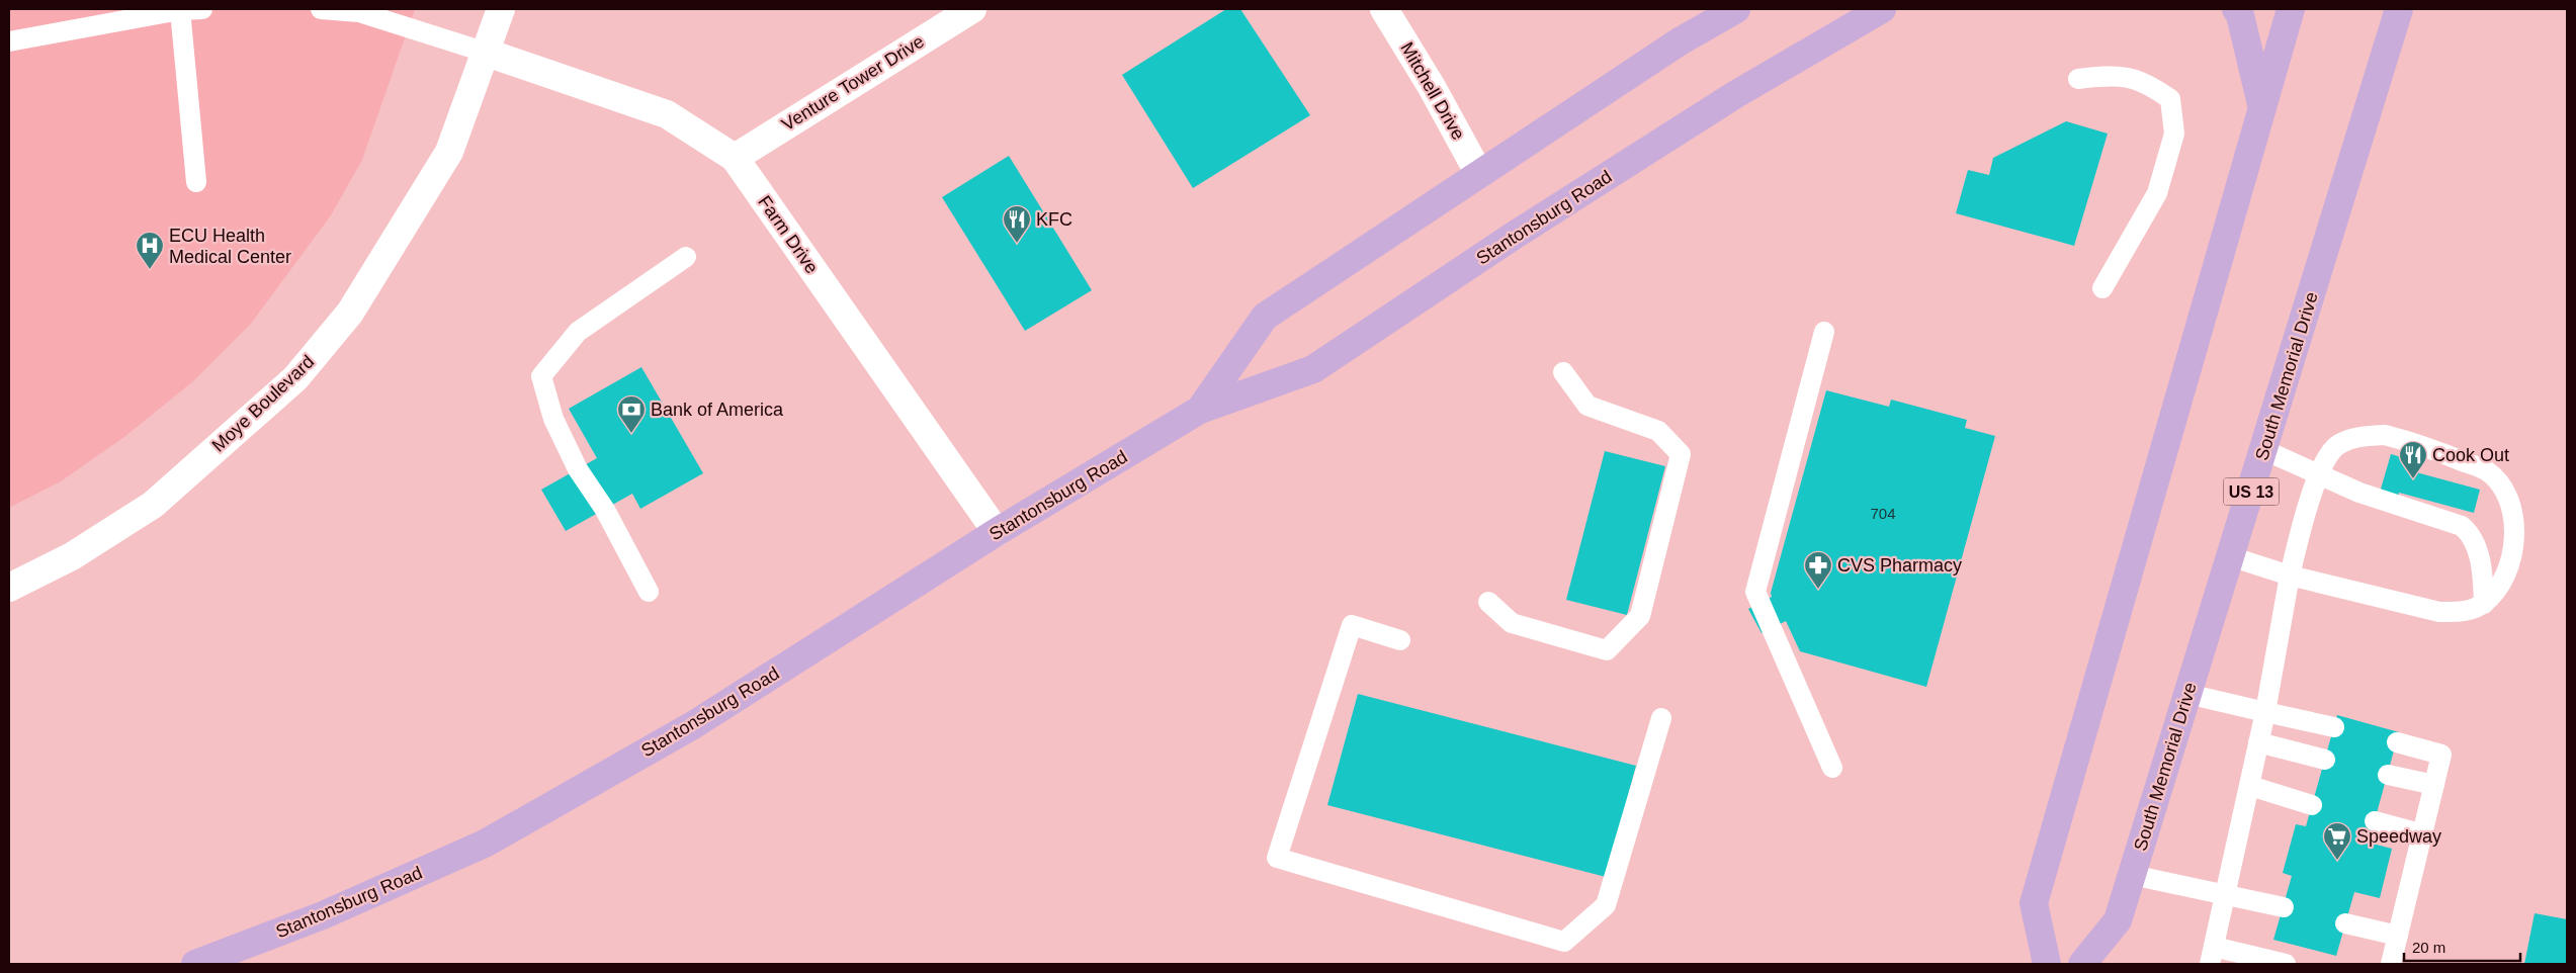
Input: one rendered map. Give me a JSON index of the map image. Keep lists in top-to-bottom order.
{
  "streets": {
    "main road": ["Stantonsburg Road", "South Memorial Drive", "US 13"],
    "street": [
      "Venture Tower Drive",
      "Mitchell Drive",
      "Farm Drive",
      "Moye Boulevard"
    ]
  },
  "crossings": [
    ["Venture Tower Drive", "Farm Drive"],
    ["Mitchell Drive", "Stantonsburg Road"],
    ["Stantonsburg Road", "Farm Drive"],
    ["Farm Drive", "Moye Boulevard"]
  ],
  "places": {
    "restaurant": ["KFC", "Cook Out"],
    "hospital": ["ECU Health Medical Center"],
    "bank": ["Bank of America"],
    "pharmacy": ["CVS Pharmacy"],
    "supermarket": ["Speedway"]
  },
  "house_numbers": ["704"],
  "scale_bar": "20 m"
}
